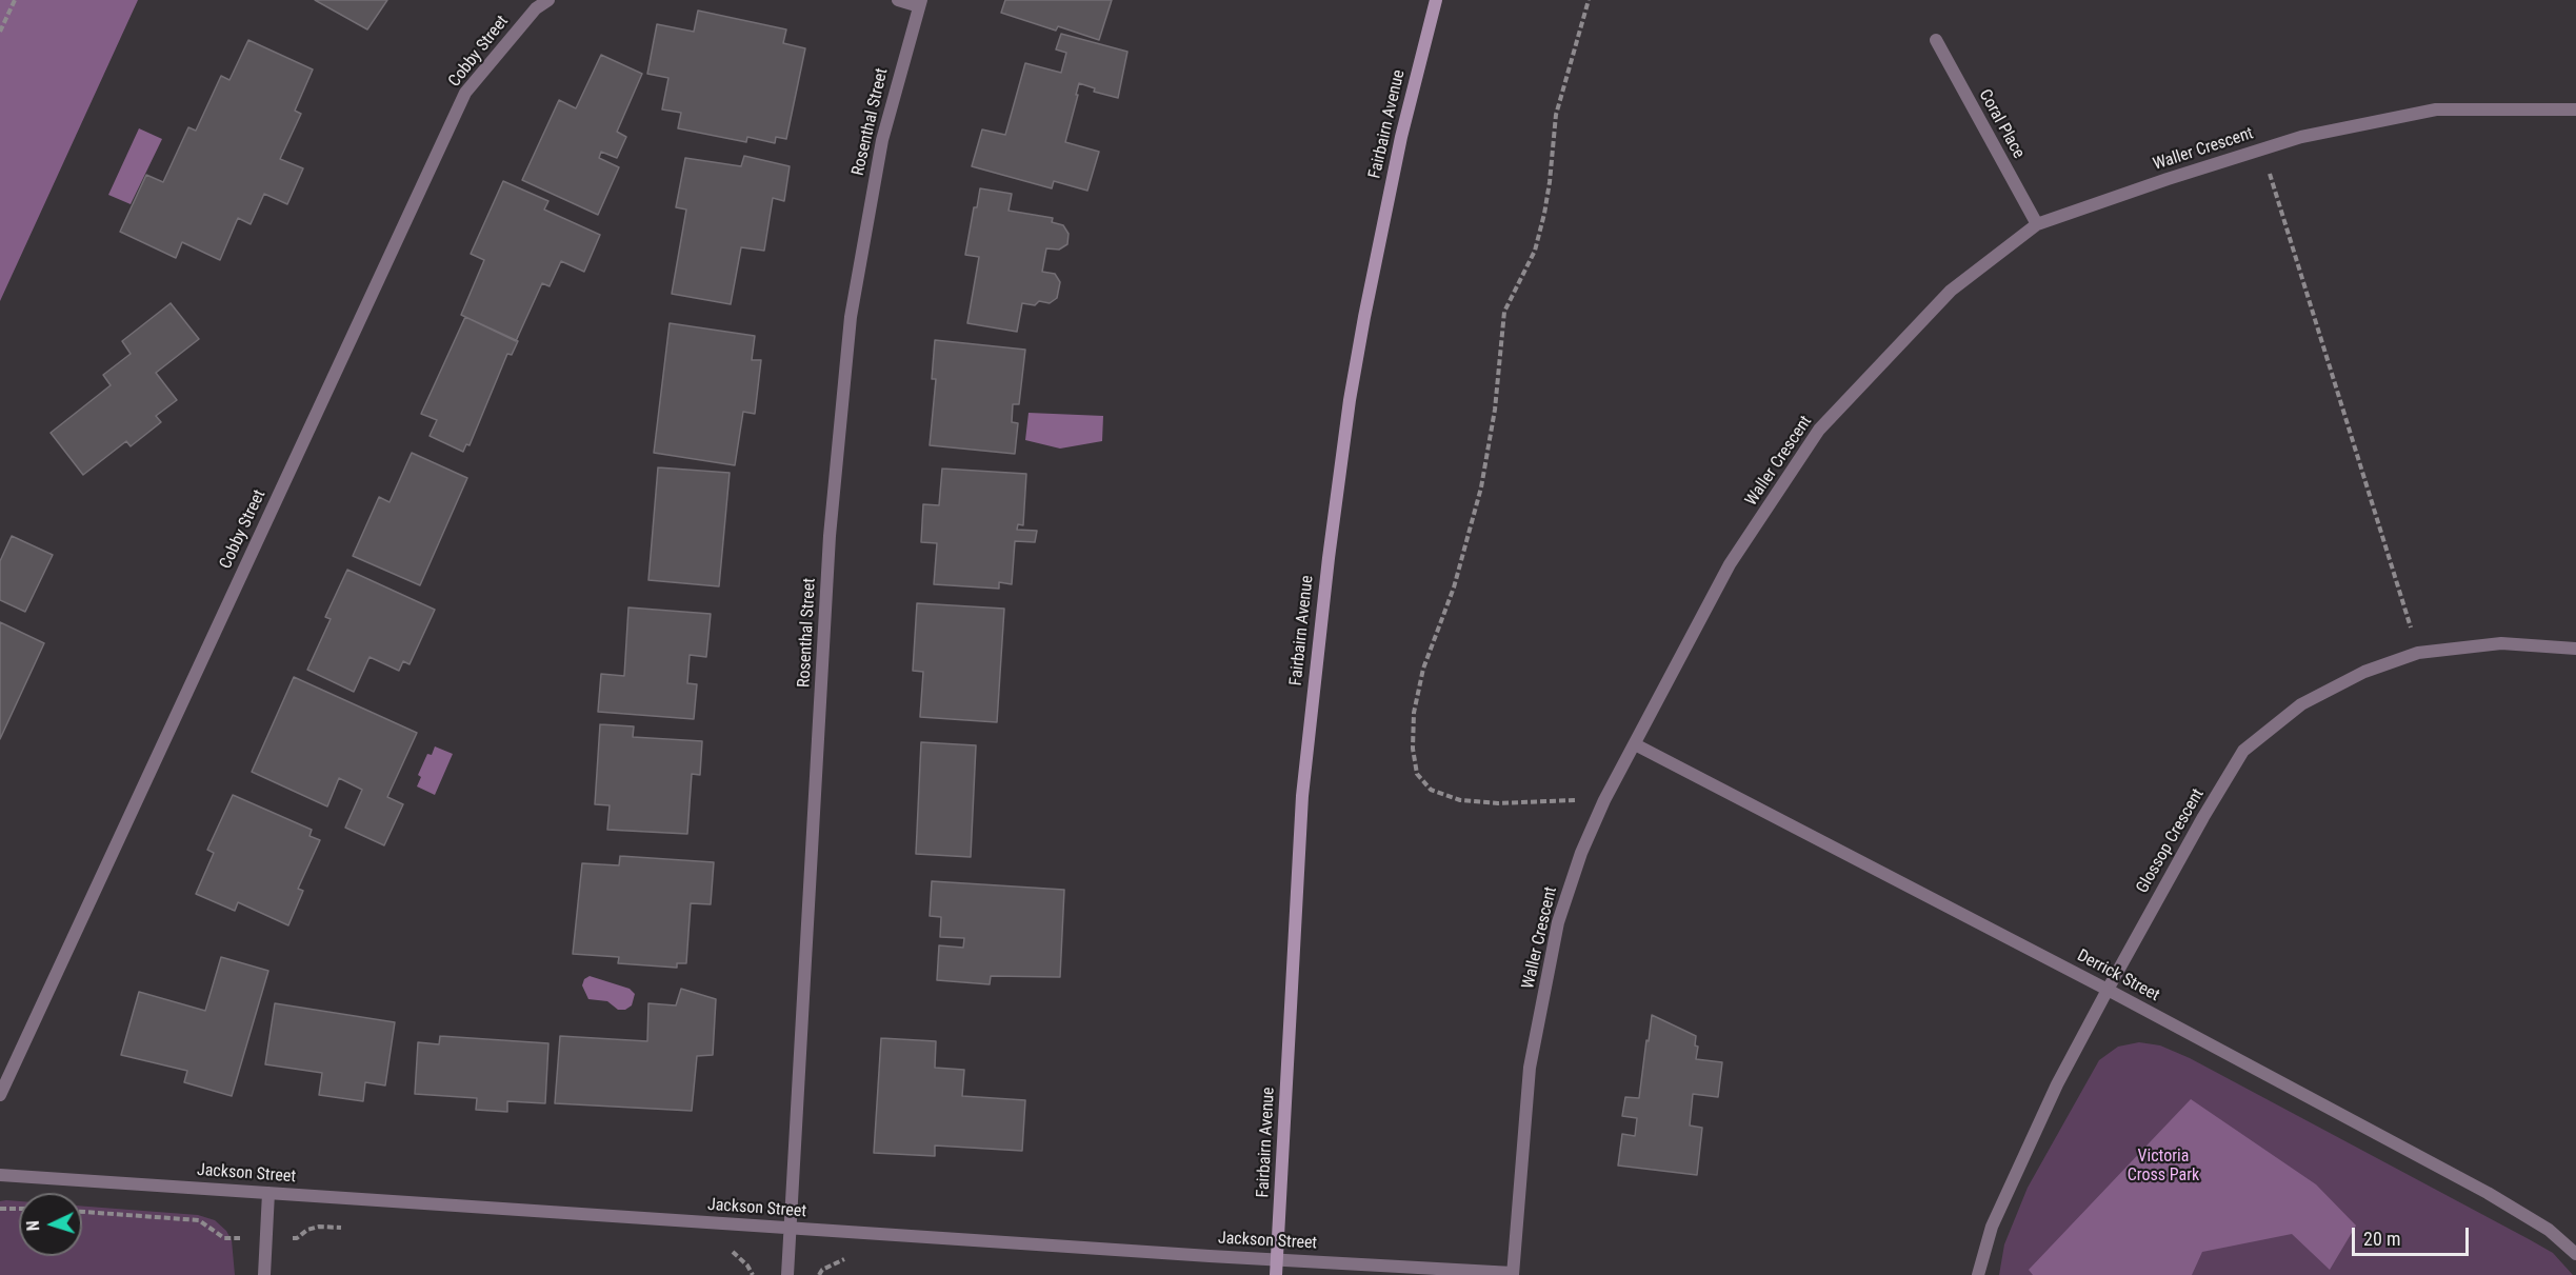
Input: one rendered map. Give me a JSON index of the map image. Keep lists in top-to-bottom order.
{
  "streets": {
    "main road": ["Fairbairn Avenue"],
    "street": [
      "Cobby Street",
      "Rosenthal Street",
      "Coral Place",
      "Waller Crescent",
      "Glossop Crescent",
      "Derrick Street",
      "Jackson Street"
    ]
  },
  "crossings": [
    ["Rosenthal Street", "Jackson Street"],
    ["Coral Place", "Waller Crescent"],
    ["Waller Crescent", "Derrick Street"],
    ["Waller Crescent", "Jackson Street"],
    ["Glossop Crescent", "Derrick Street"]
  ],
  "parks": ["Victoria Cross Park"],
  "scale_bar": "20 m",
  "north": "left"
}
